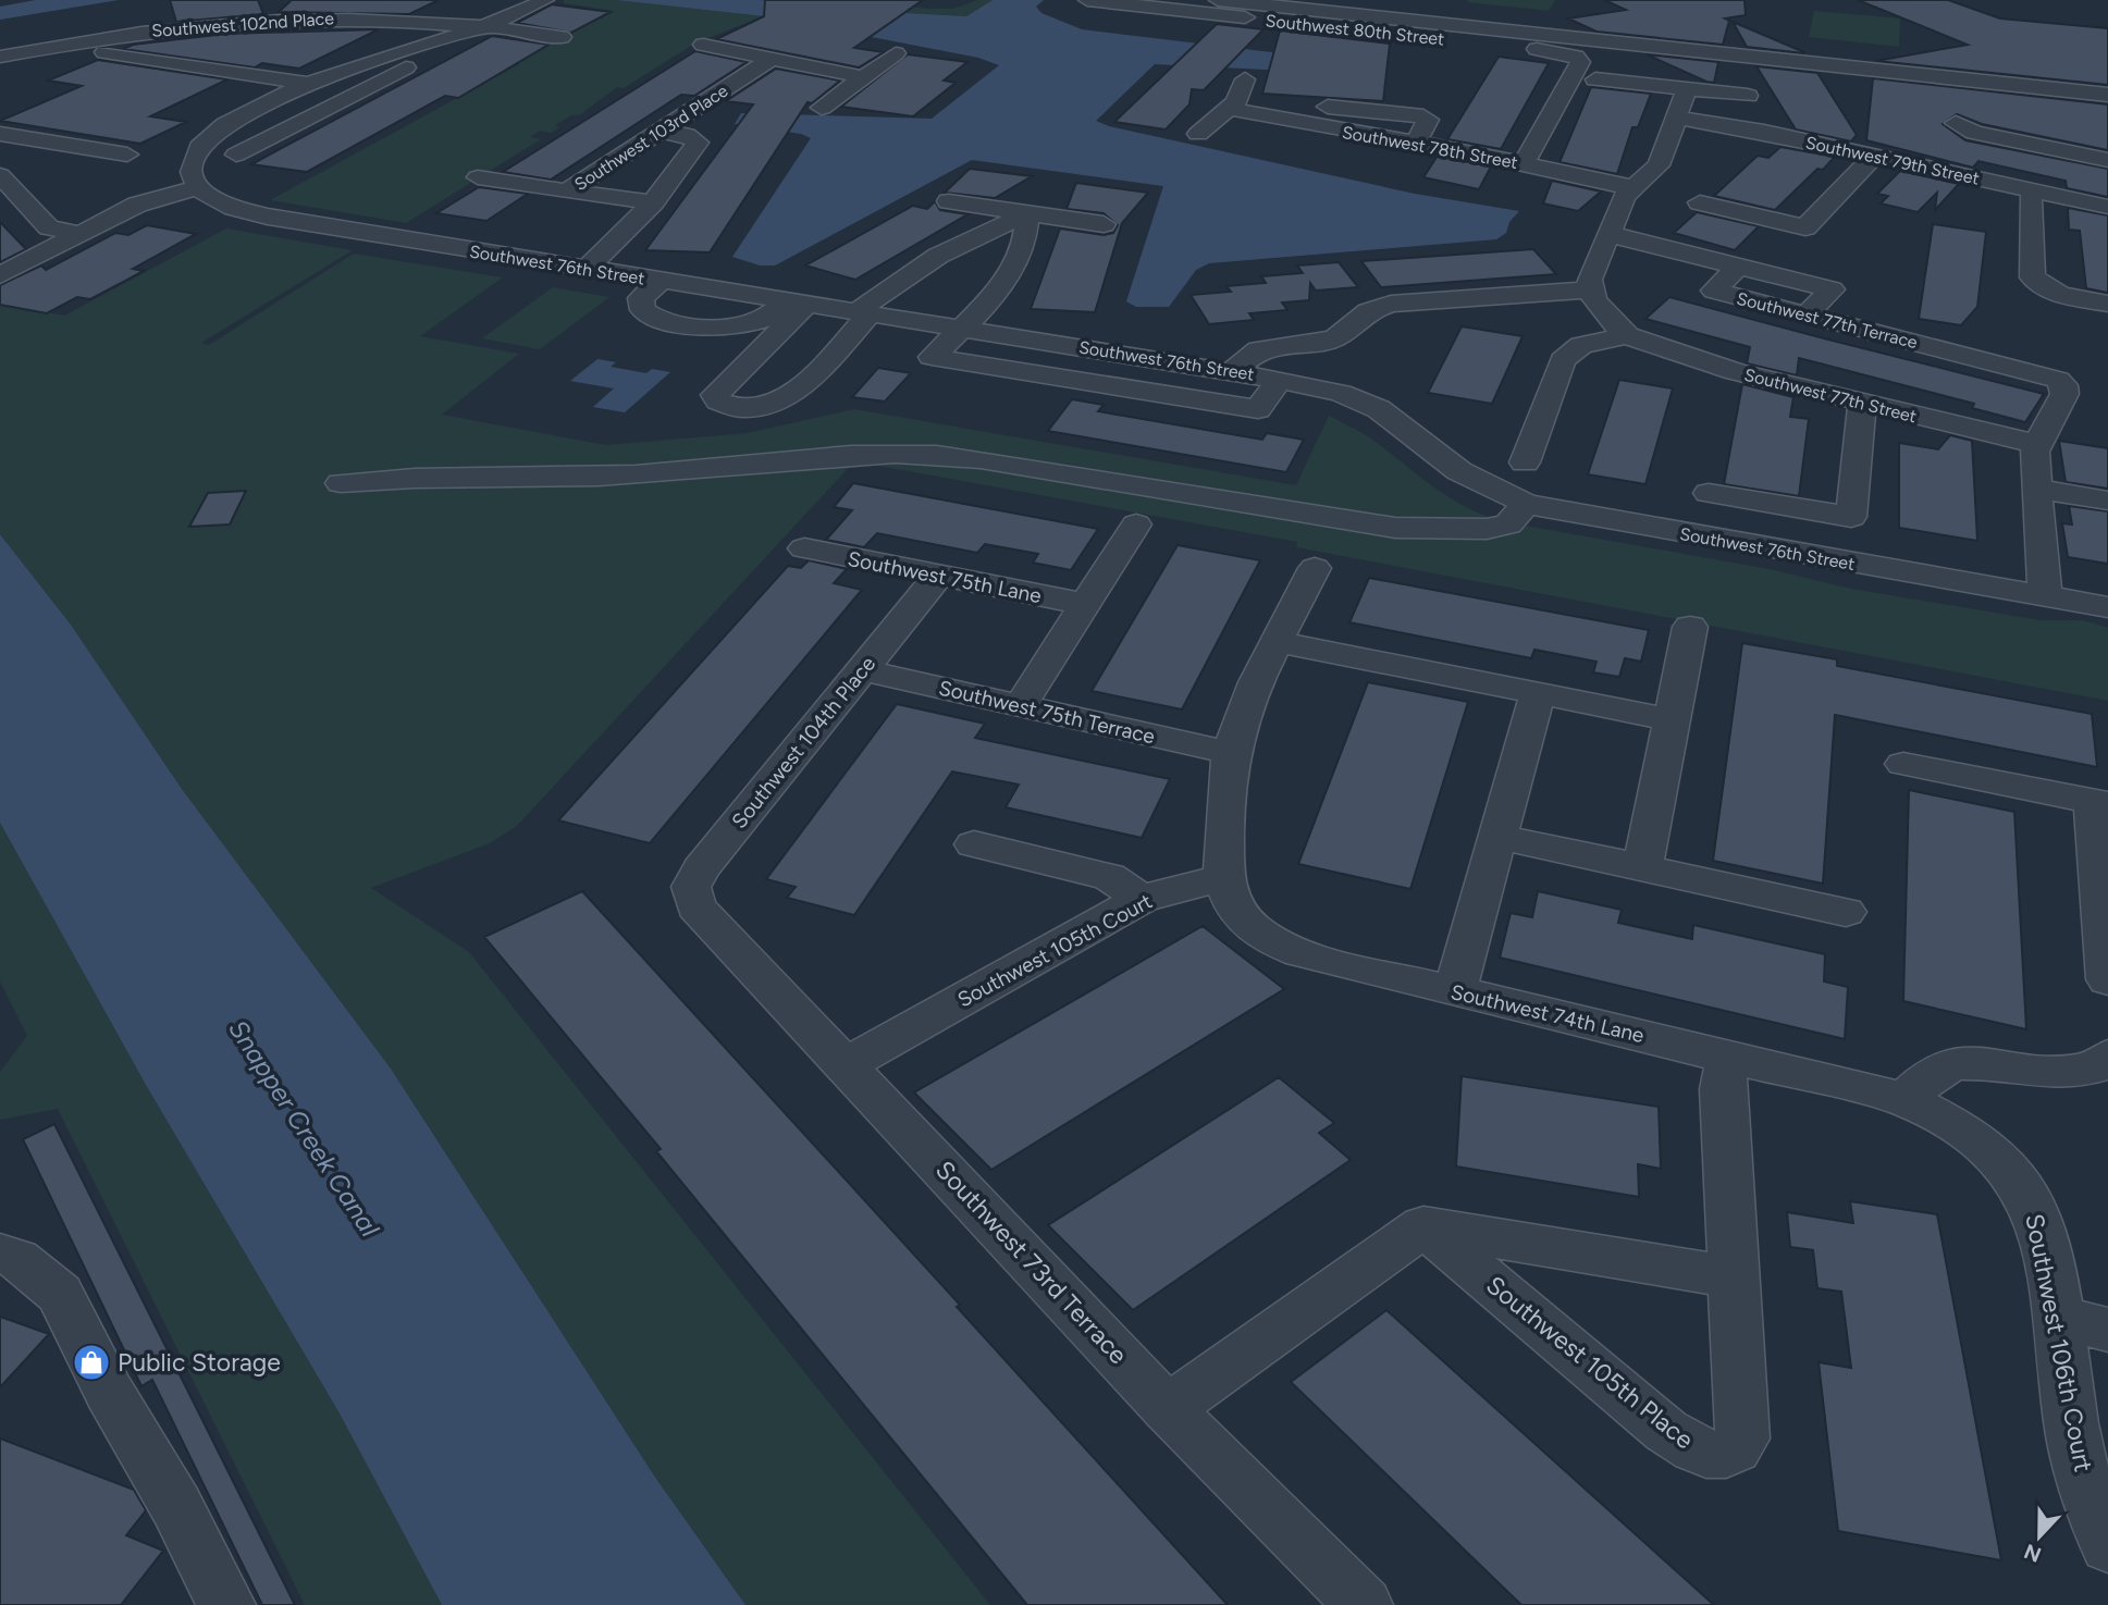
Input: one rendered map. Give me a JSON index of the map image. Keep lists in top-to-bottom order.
{
  "streets": {
    "street": [
      "Southwest 102nd Place",
      "Southwest 80th Street",
      "Southwest 103rd Place",
      "Southwest 78th Street",
      "Southwest 79th Street",
      "Southwest 76th Street",
      "Southwest 77th Terrace",
      "Southwest 77th Street",
      "Southwest 75th Lane",
      "Southwest 75th Terrace",
      "Southwest 104th Place",
      "Southwest 105th Court",
      "Southwest 74th Lane",
      "Southwest 73rd Terrace",
      "Southwest 106th Court",
      "Southwest 105th Place"
    ]
  },
  "crossings": [
    ["Southwest 102nd Place", "Southwest 76th Street"],
    ["Southwest 80th Street", "Southwest 78th Street"],
    ["Southwest 77th Terrace", "Southwest 77th Street"],
    ["Southwest 75th Lane", "Southwest 104th Place"],
    ["Southwest 75th Terrace", "Southwest 104th Place"],
    ["Southwest 104th Place", "Southwest 73rd Terrace"],
    ["Southwest 105th Court", "Southwest 74th Lane"],
    ["Southwest 105th Court", "Southwest 73rd Terrace"],
    ["Southwest 74th Lane", "Southwest 106th Court"],
    ["Southwest 74th Lane", "Southwest 105th Place"]
  ],
  "water": ["Snapper Creek Canal"],
  "places": {
    "shop": ["Public Storage"]
  },
  "north": "bottom"
}
